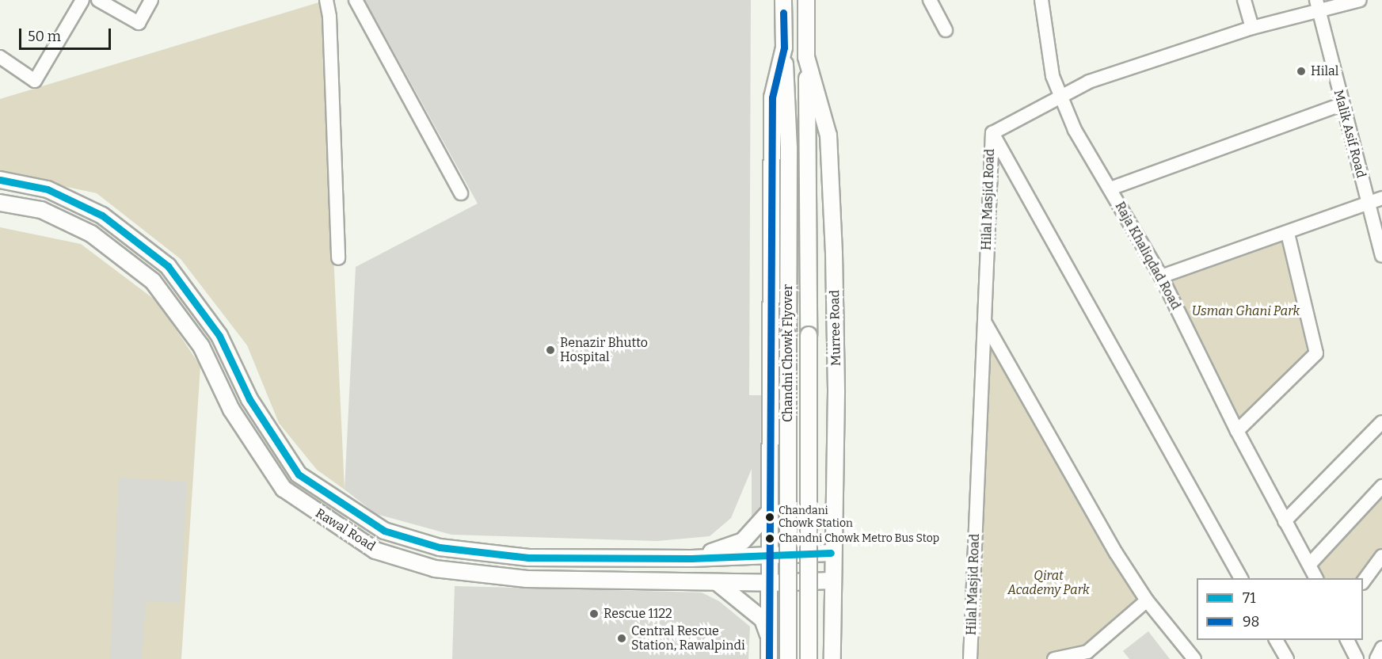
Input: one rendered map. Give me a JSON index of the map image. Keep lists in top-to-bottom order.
{
  "streets": {
    "main road": ["Murree Road", "Chandni Chowk Flyover", "Rawal Road"],
    "street": ["Malik Asif Road", "Hilal Masjid Road", "Raja Khaliqdad Road"]
  },
  "crossings": [
    ["Malik Asif Road", "Hilal Masjid Road"],
    ["Hilal Masjid Road", "Raja Khaliqdad Road"],
    ["Murree Road", "Chandni Chowk Flyover"],
    ["Murree Road", "Rawal Road"]
  ],
  "parks": ["Usman Ghani Park", "Qirat Academy Park"],
  "places": [
    "Hilal",
    "Benazir Bhutto Hospital",
    "Chandani Chowk Station",
    "Chandni Chowk Metro Bus Stop",
    "Rescue 1122",
    "Central Rescue Station, Rawalpindi"
  ],
  "lines": ["transit line 98", "transit line 71"],
  "legend": ["71", "98"],
  "scale_bar": "50 m"
}
